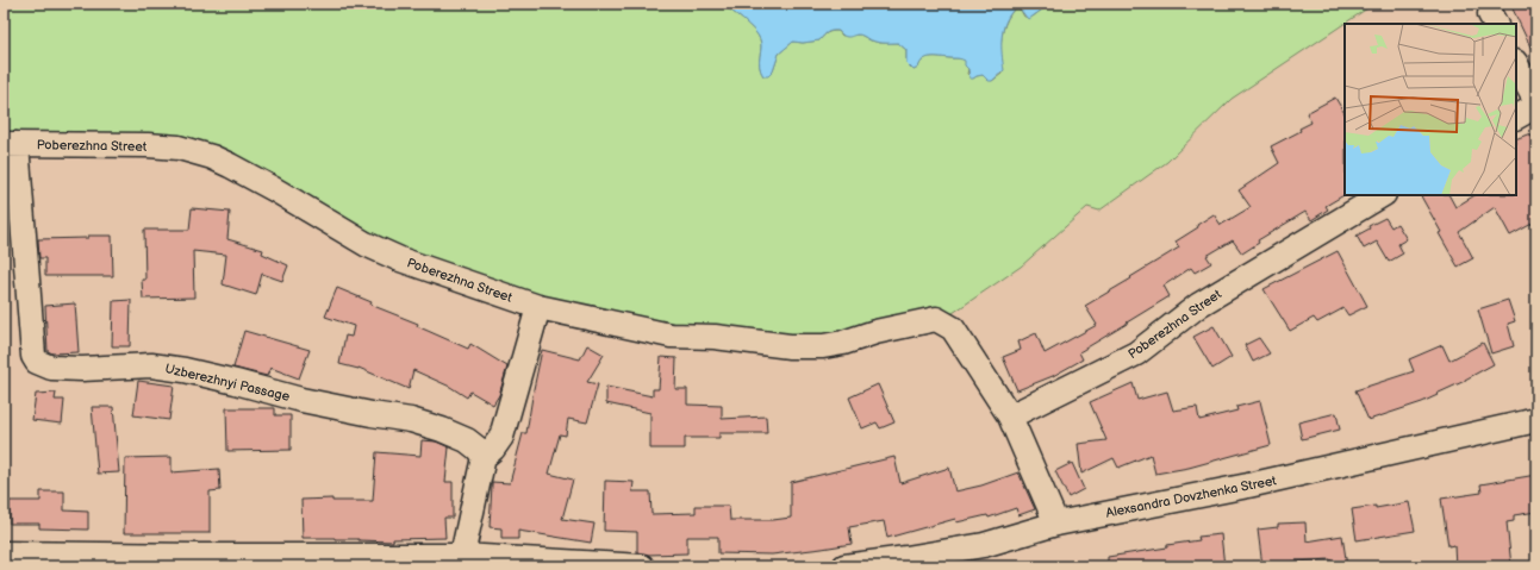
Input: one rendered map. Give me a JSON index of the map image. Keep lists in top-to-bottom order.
{
  "streets": {
    "street": ["Poberezhna Street", "Uzberezhnyi Passage", "Alexsandra Dovzhenka Street"]
  },
  "crossings": [
    ["Poberezhna Street", "Uzberezhnyi Passage"]
  ]
}
